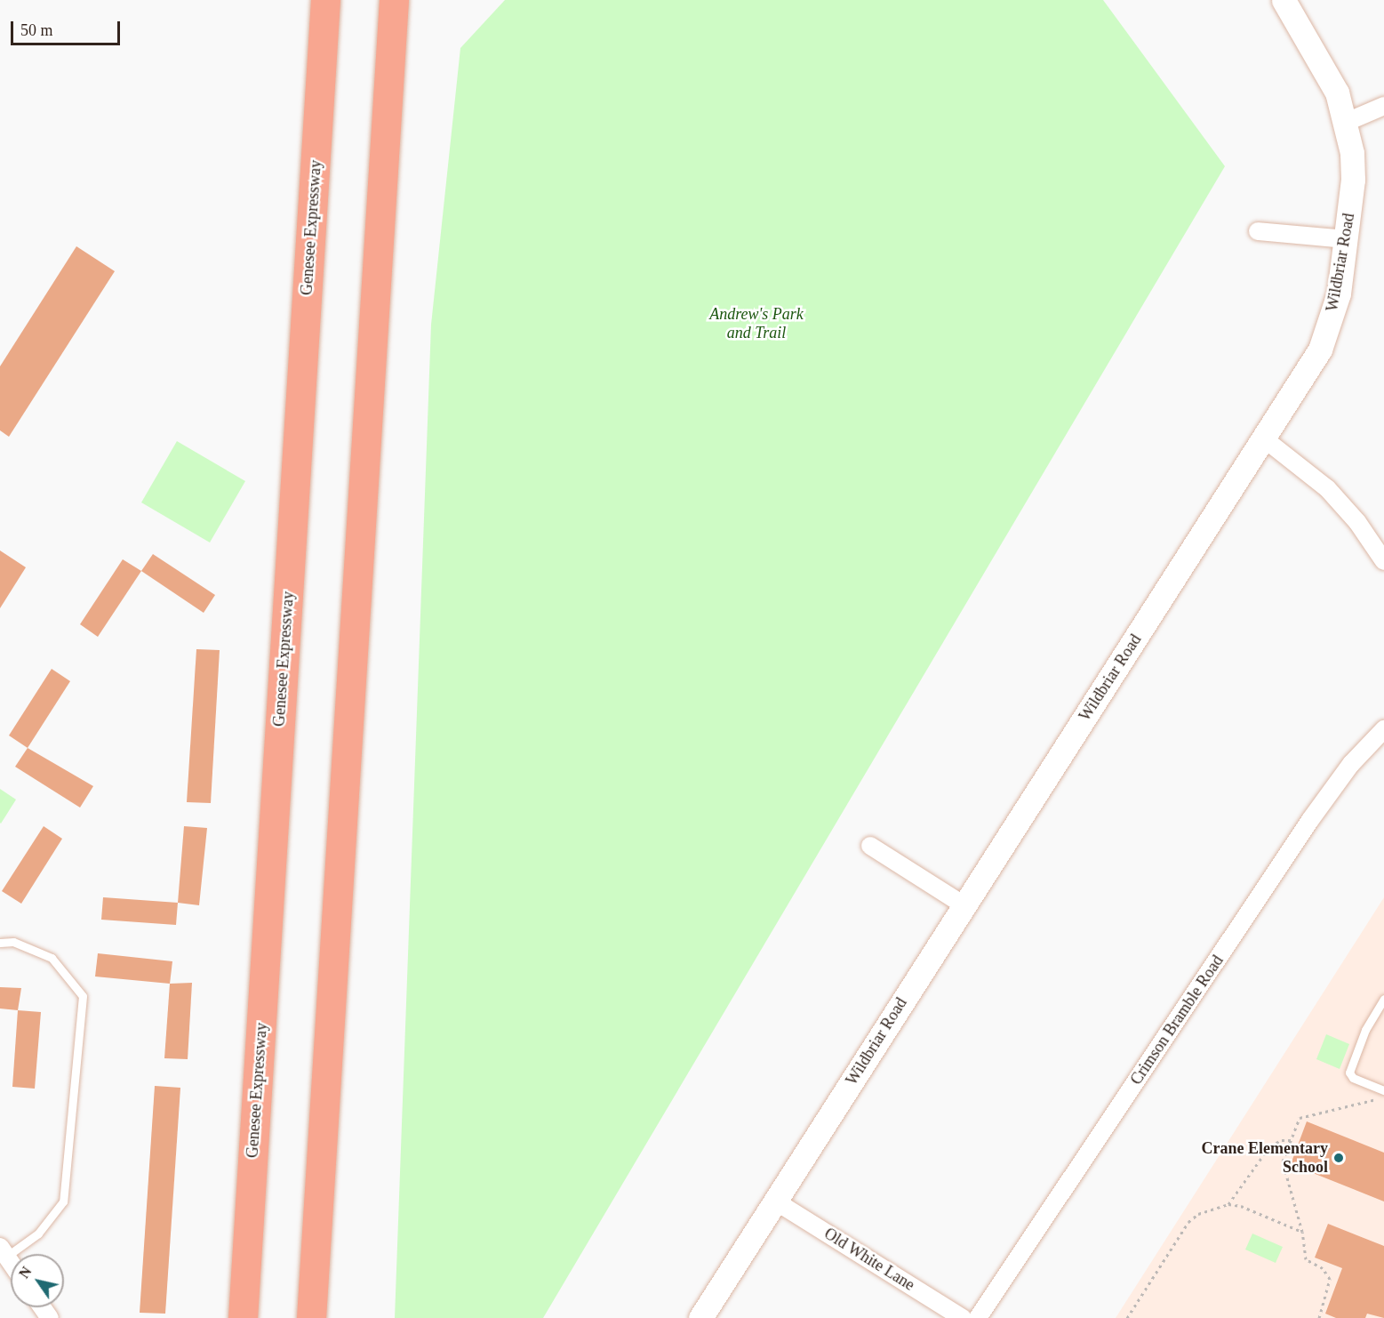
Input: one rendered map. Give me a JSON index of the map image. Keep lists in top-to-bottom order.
{
  "streets": {
    "highway": ["Genesee Expressway"],
    "street": ["Wildbriar Road", "Crimson Bramble Road", "Old White Lane"]
  },
  "crossings": [
    ["Wildbriar Road", "Old White Lane"]
  ],
  "parks": ["Andrew's Park and Trail"],
  "places": ["Crane Elementary School"],
  "scale_bar": "50 m",
  "north": "top left"
}
